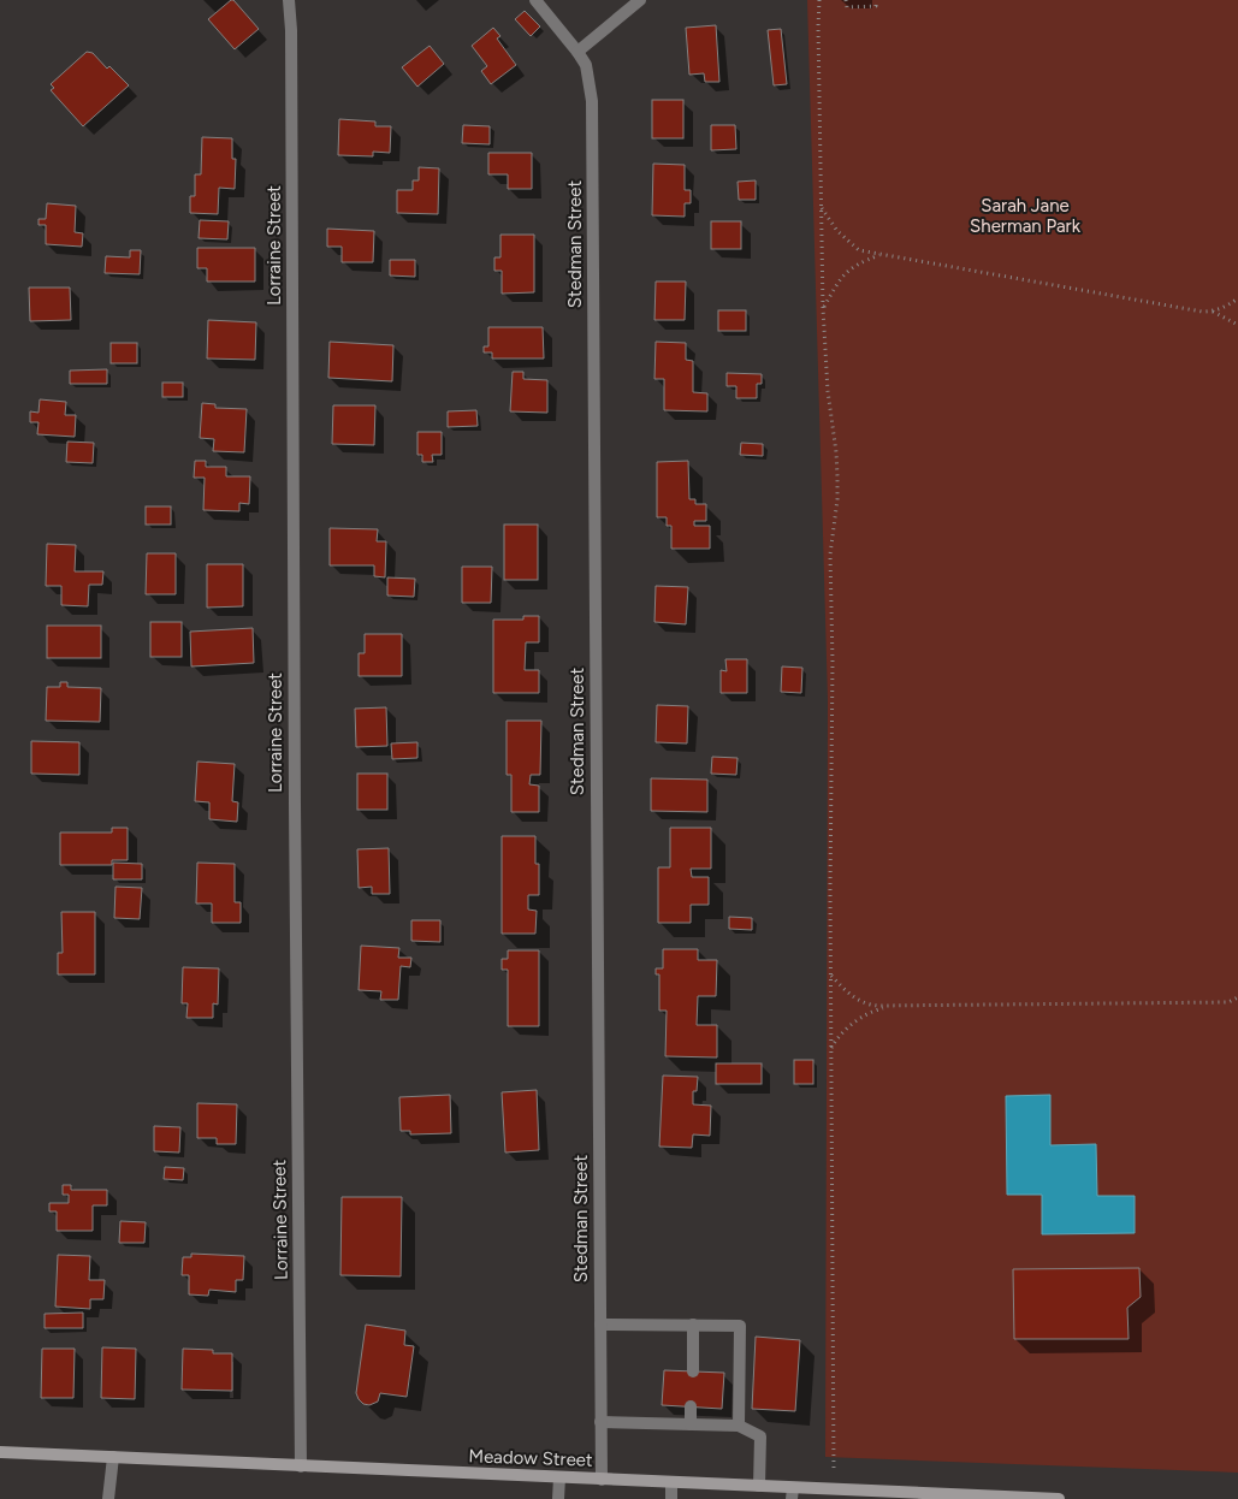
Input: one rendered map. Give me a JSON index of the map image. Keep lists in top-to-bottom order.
{
  "streets": {
    "main road": ["Meadow Street"],
    "street": ["Stedman Street", "Lorraine Street"]
  },
  "crossings": [
    ["Stedman Street", "Meadow Street"],
    ["Lorraine Street", "Meadow Street"]
  ],
  "parks": ["Sarah Jane Sherman Park"]
}
